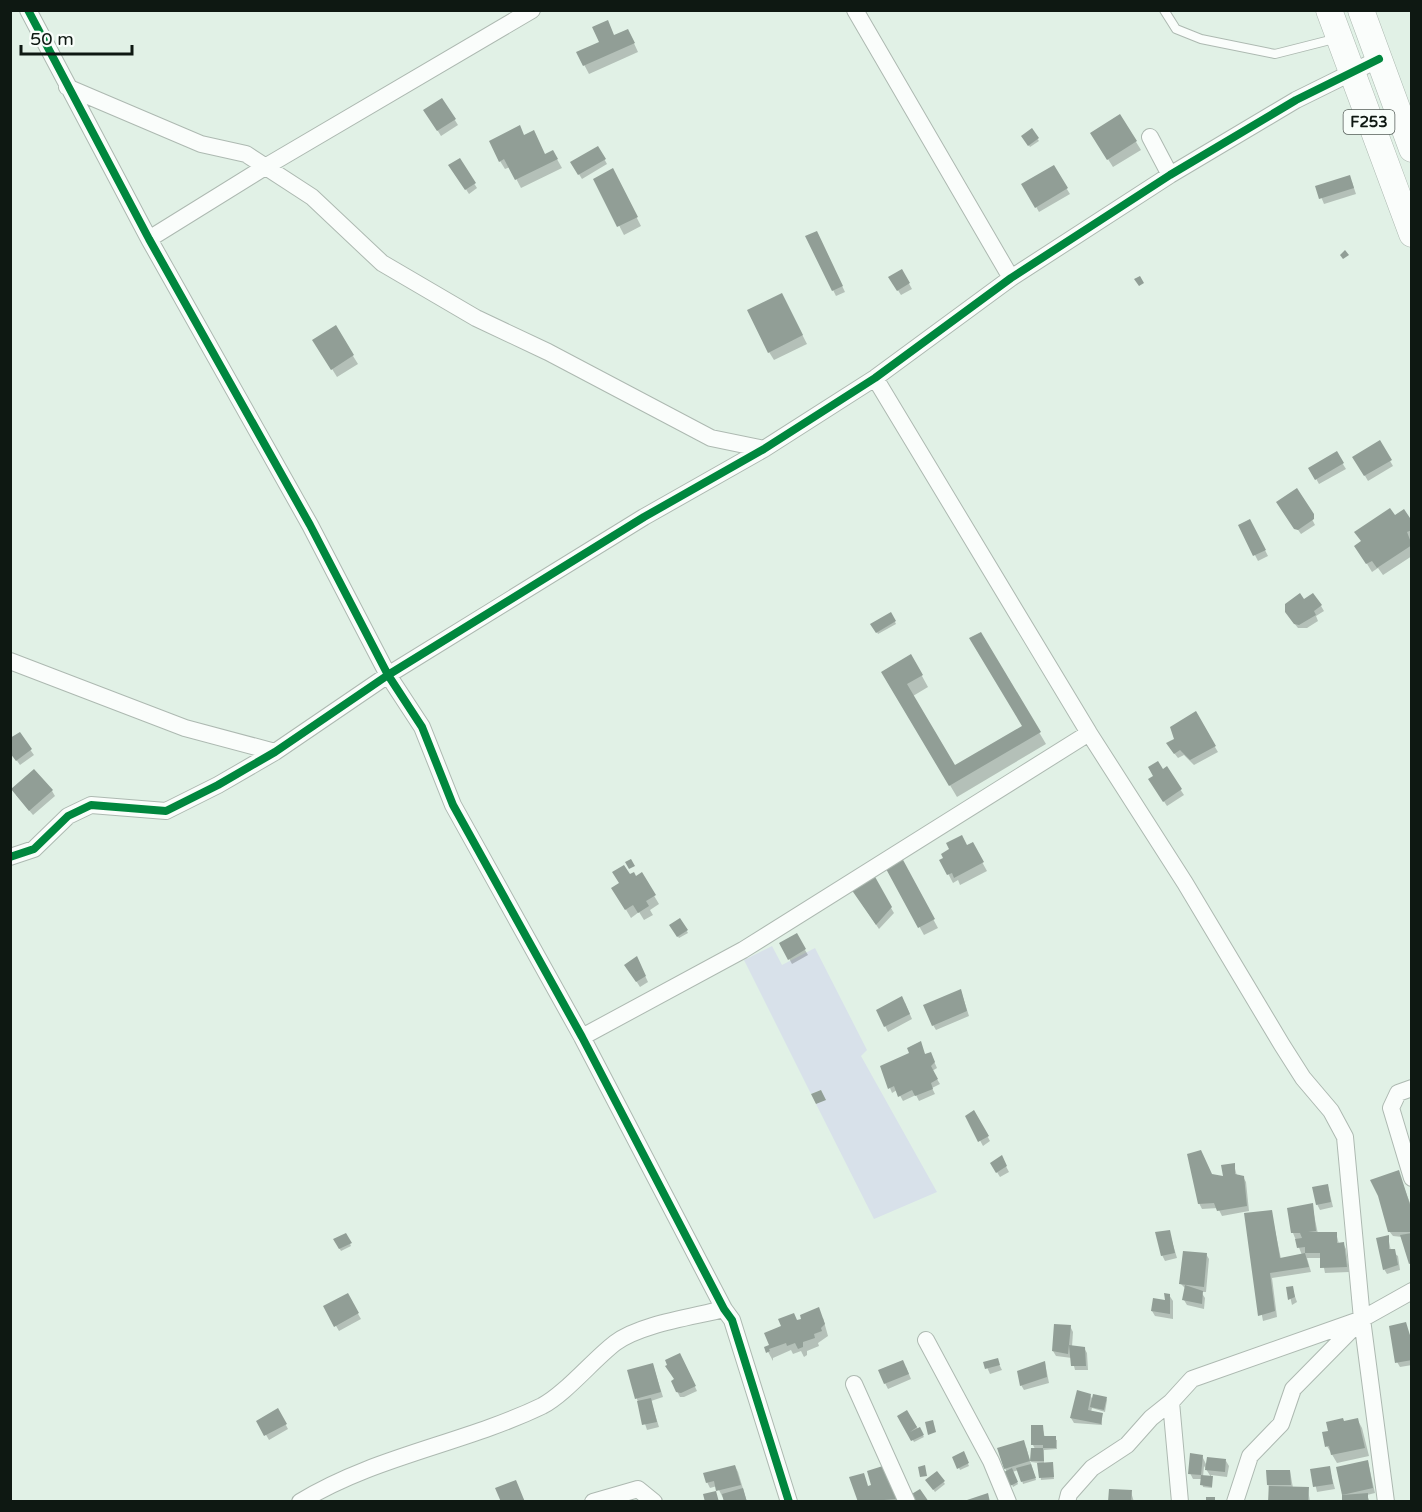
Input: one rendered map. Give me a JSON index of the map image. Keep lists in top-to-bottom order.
{
  "streets": {
    "main road": ["F253"]
  },
  "scale_bar": "50 m"
}
